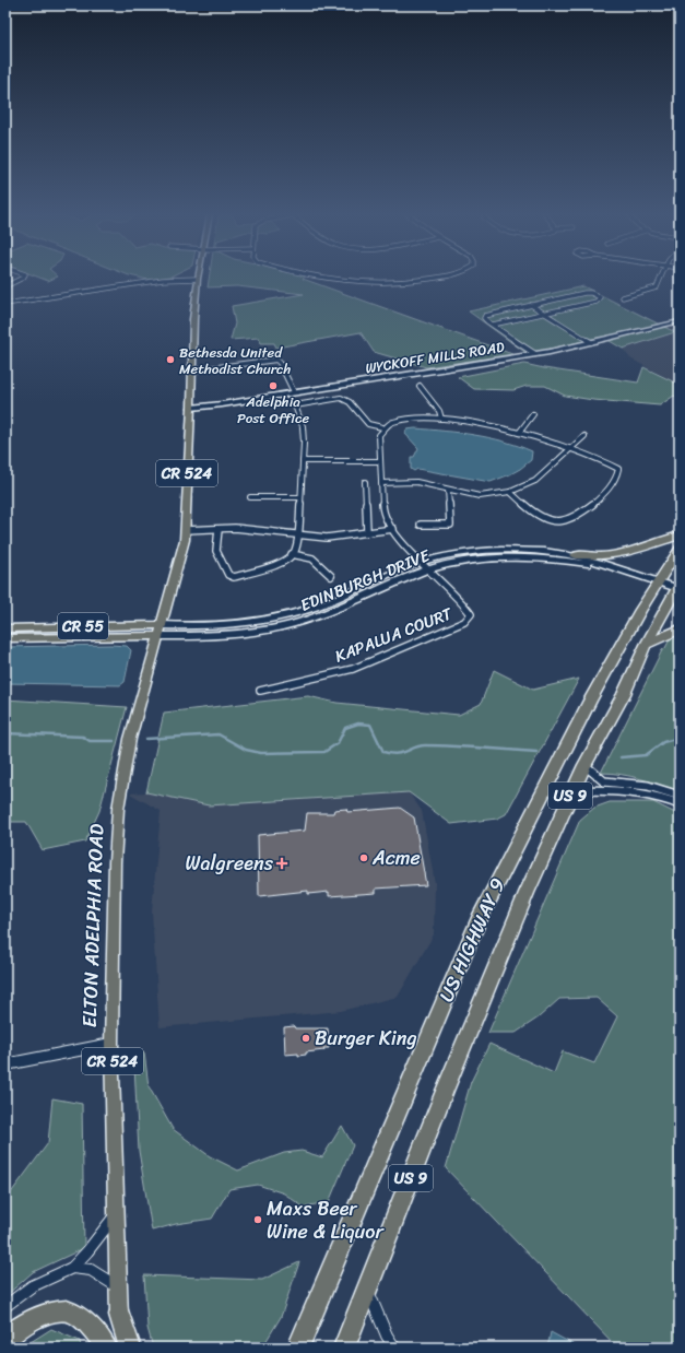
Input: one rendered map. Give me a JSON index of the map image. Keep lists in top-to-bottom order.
{
  "streets": {
    "highway": ["US 9", "US HIGHWAY 9"],
    "main road": [
      "WYCKOFF MILLS ROAD",
      "CR 524",
      "EDINBURGH DRIVE",
      "CR 55",
      "ELTON ADELPHIA ROAD"
    ],
    "street": ["KAPALUA COURT"]
  },
  "crossings": [
    ["WYCKOFF MILLS ROAD", "CR 524"],
    ["CR 524", "ELTON ADELPHIA ROAD"],
    ["EDINBURGH DRIVE", "CR 55"],
    ["EDINBURGH DRIVE", "KAPALUA COURT"],
    ["EDINBURGH DRIVE", "ELTON ADELPHIA ROAD"],
    ["EDINBURGH DRIVE", "US HIGHWAY 9"],
    ["CR 55", "ELTON ADELPHIA ROAD"]
  ],
  "places": {
    "other": [
      "Bethesda United Methodist Church",
      "Adelphia Post Office",
      "Acme",
      "Burger King",
      "Maxs Beer Wine & Liquor"
    ],
    "health": ["Walgreens"]
  }
}
